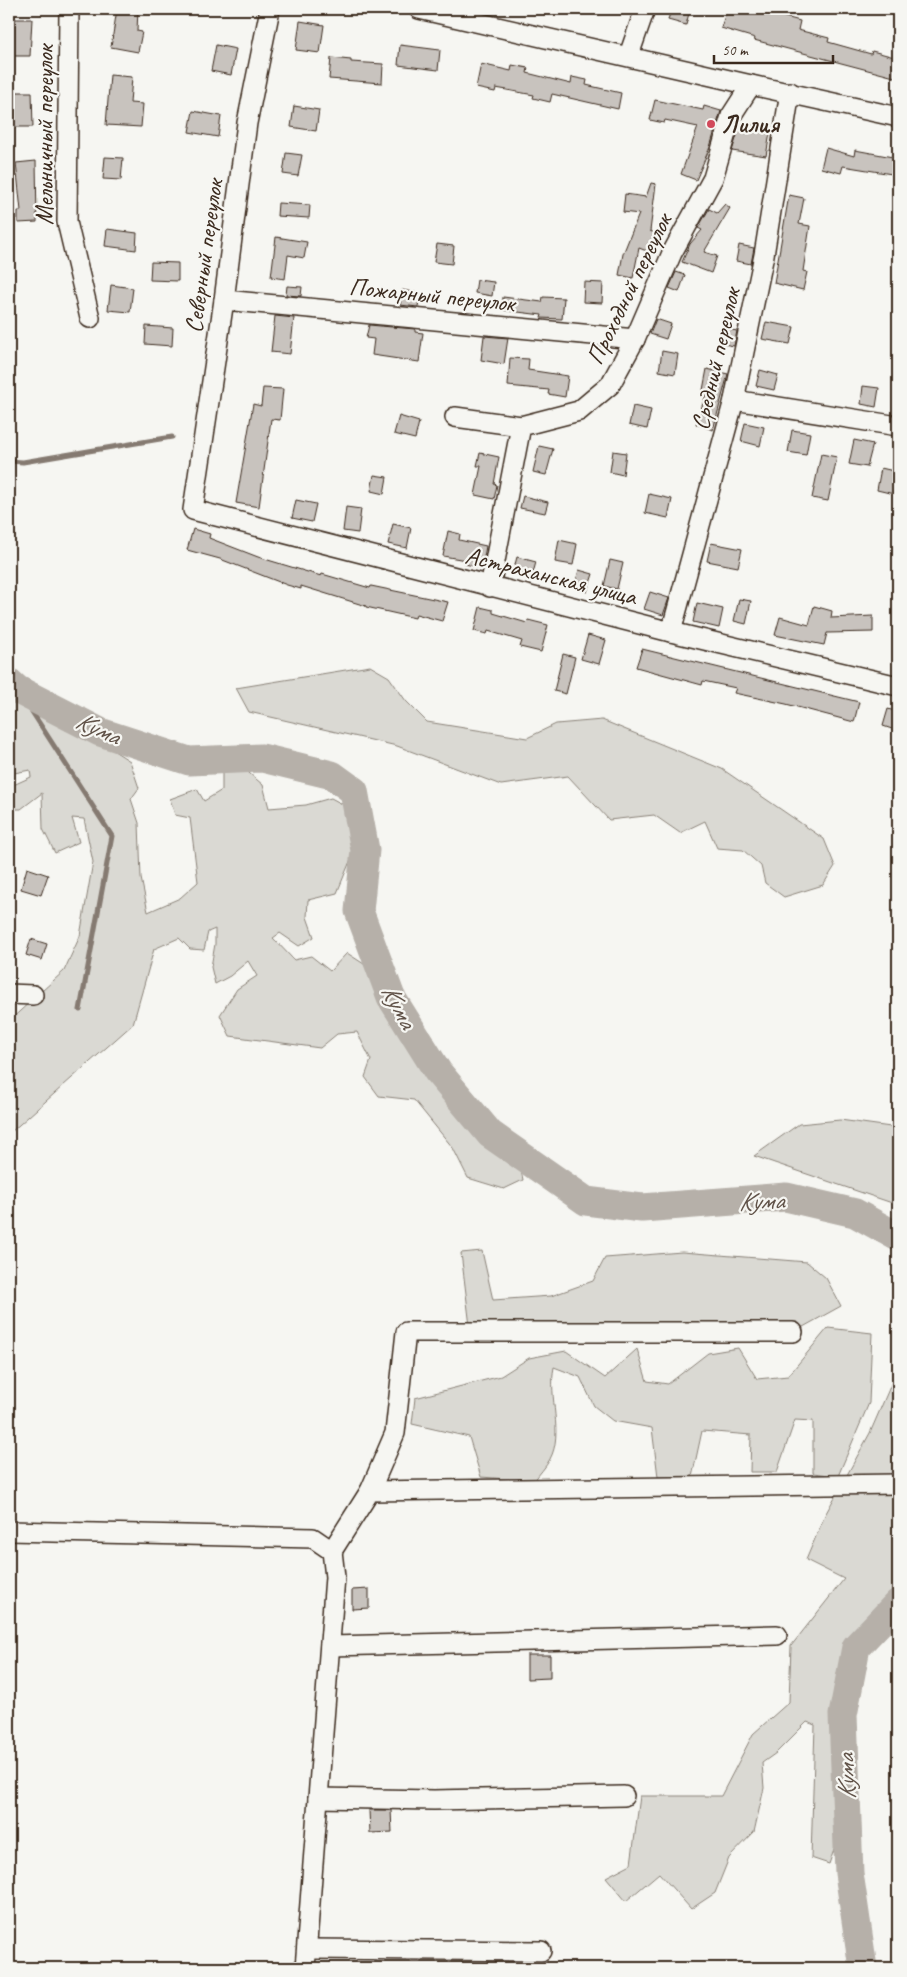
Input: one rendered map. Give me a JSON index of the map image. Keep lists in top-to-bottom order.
{
  "streets": {
    "street": [
      "Мельничный переулок",
      "Северный переулок",
      "Проходной переулок",
      "Пожарный переулок",
      "Средний переулок",
      "Астраханская улица"
    ]
  },
  "crossings": [
    ["Северный переулок", "Пожарный переулок"],
    ["Северный переулок", "Астраханская улица"],
    ["Проходной переулок", "Пожарный переулок"],
    ["Средний переулок", "Астраханская улица"]
  ],
  "water": ["Кума"],
  "places": ["Лилия"],
  "scale_bar": "50 m"
}
